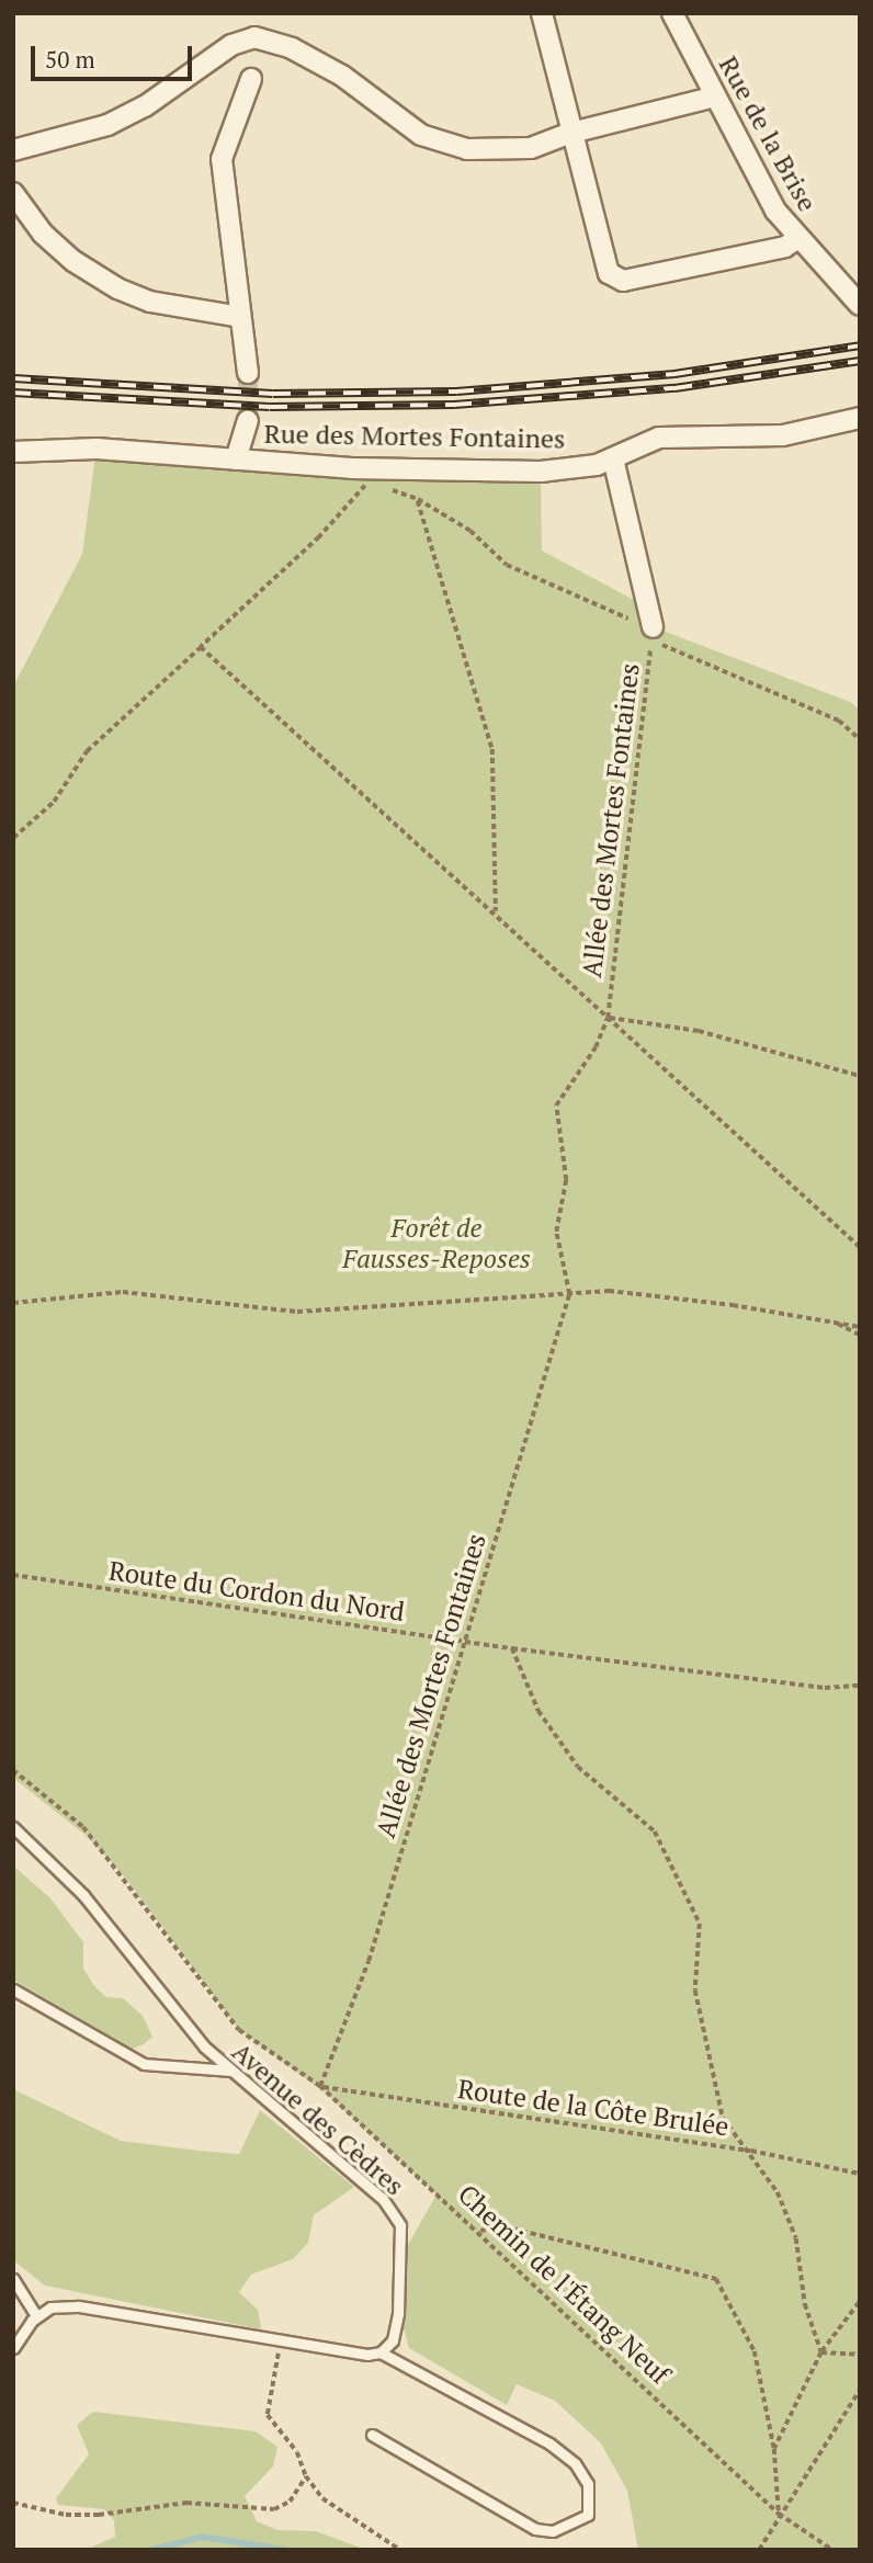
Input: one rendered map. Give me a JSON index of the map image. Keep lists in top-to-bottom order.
{
  "streets": {
    "street": ["Rue de la Brise", "Rue des Mortes Fontaines"],
    "lane": ["Avenue des Cèdres"],
    "path": [
      "Allée des Mortes Fontaines",
      "Route du Cordon du Nord",
      "Route de la Côte Brulée",
      "Chemin de l'Étang Neuf"
    ]
  },
  "crossings": [
    ["Allée des Mortes Fontaines", "Route du Cordon du Nord"],
    ["Allée des Mortes Fontaines", "Route de la Côte Brulée"],
    ["Allée des Mortes Fontaines", "Chemin de l'Étang Neuf"],
    ["Route de la Côte Brulée", "Chemin de l'Étang Neuf"]
  ],
  "parks": ["Forêt de Fausses-Reposes"],
  "scale_bar": "50 m"
}
